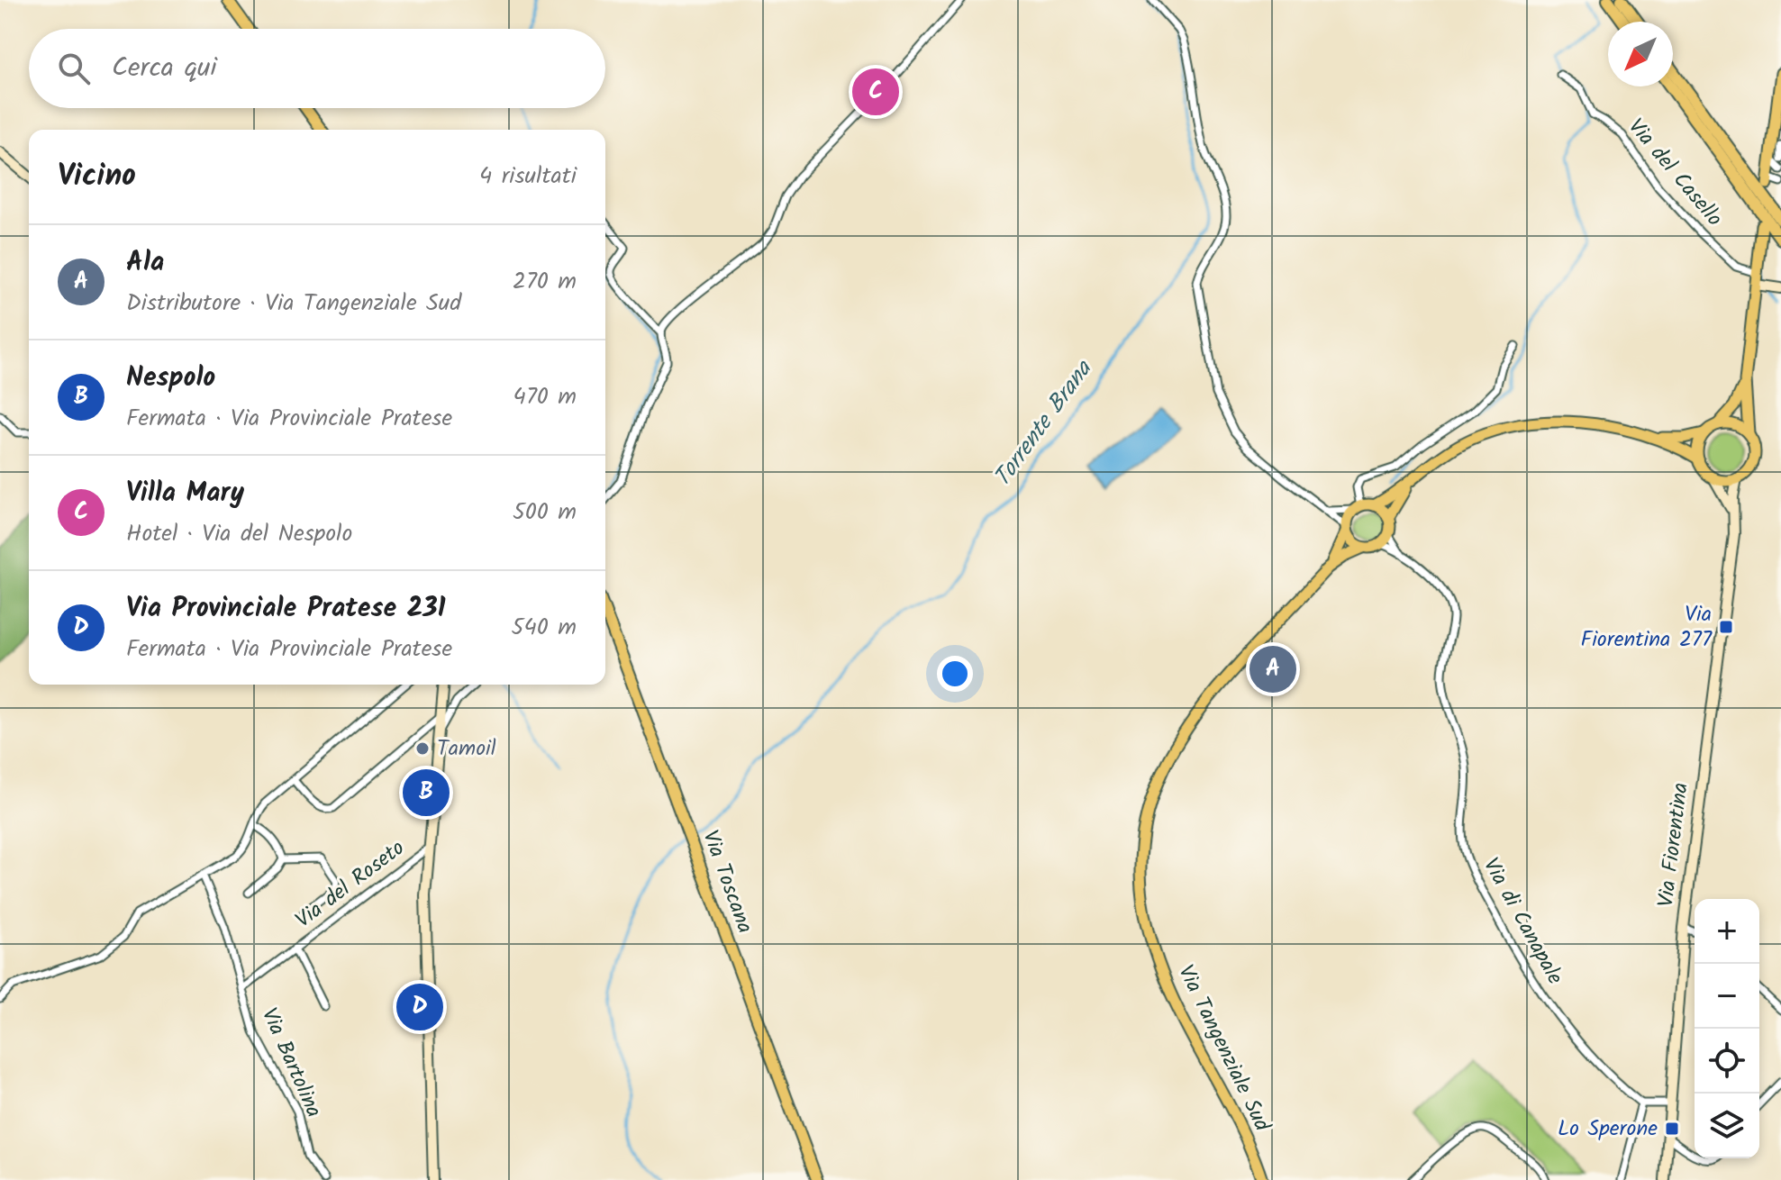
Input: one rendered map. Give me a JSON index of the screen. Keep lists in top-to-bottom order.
{
  "streets": {
    "main road": ["Via Toscana", "Via Tangenziale Sud"],
    "street": [
      "Via del Casello",
      "Via Fiorentina",
      "Via del Roseto",
      "Via di Canapale",
      "Via Bartolina"
    ]
  },
  "crossings": [
    ["Via del Roseto", "Via Bartolina"],
    ["Via di Canapale", "Via Tangenziale Sud"]
  ],
  "water": ["Torrente Brana"],
  "places": {
    "transit": ["Via Fiorentina 277", "Lo Sperone"],
    "other": ["Tamoil"]
  },
  "north": "bottom left",
  "page": {
    "search": "Cerca qui",
    "pins": [
      "C",
      "A",
      "B",
      "D"
    ],
    "heading": ["Vicino", "4 risultati"],
    "list": [
      {
        "mark": "A",
        "name": "Ala",
        "note": "Distributore · Via Tangenziale Sud",
        "value": "270 m"
      },
      {
        "mark": "B",
        "name": "Nespolo",
        "note": "Fermata · Via Provinciale Pratese",
        "value": "470 m"
      },
      {
        "mark": "C",
        "name": "Villa Mary",
        "note": "Hotel · Via del Nespolo",
        "value": "500 m"
      },
      {
        "mark": "D",
        "name": "Via Provinciale Pratese 231",
        "note": "Fermata · Via Provinciale Pratese",
        "value": "540 m"
      }
    ],
    "map_buttons": ["+", "−"]
  }
}
